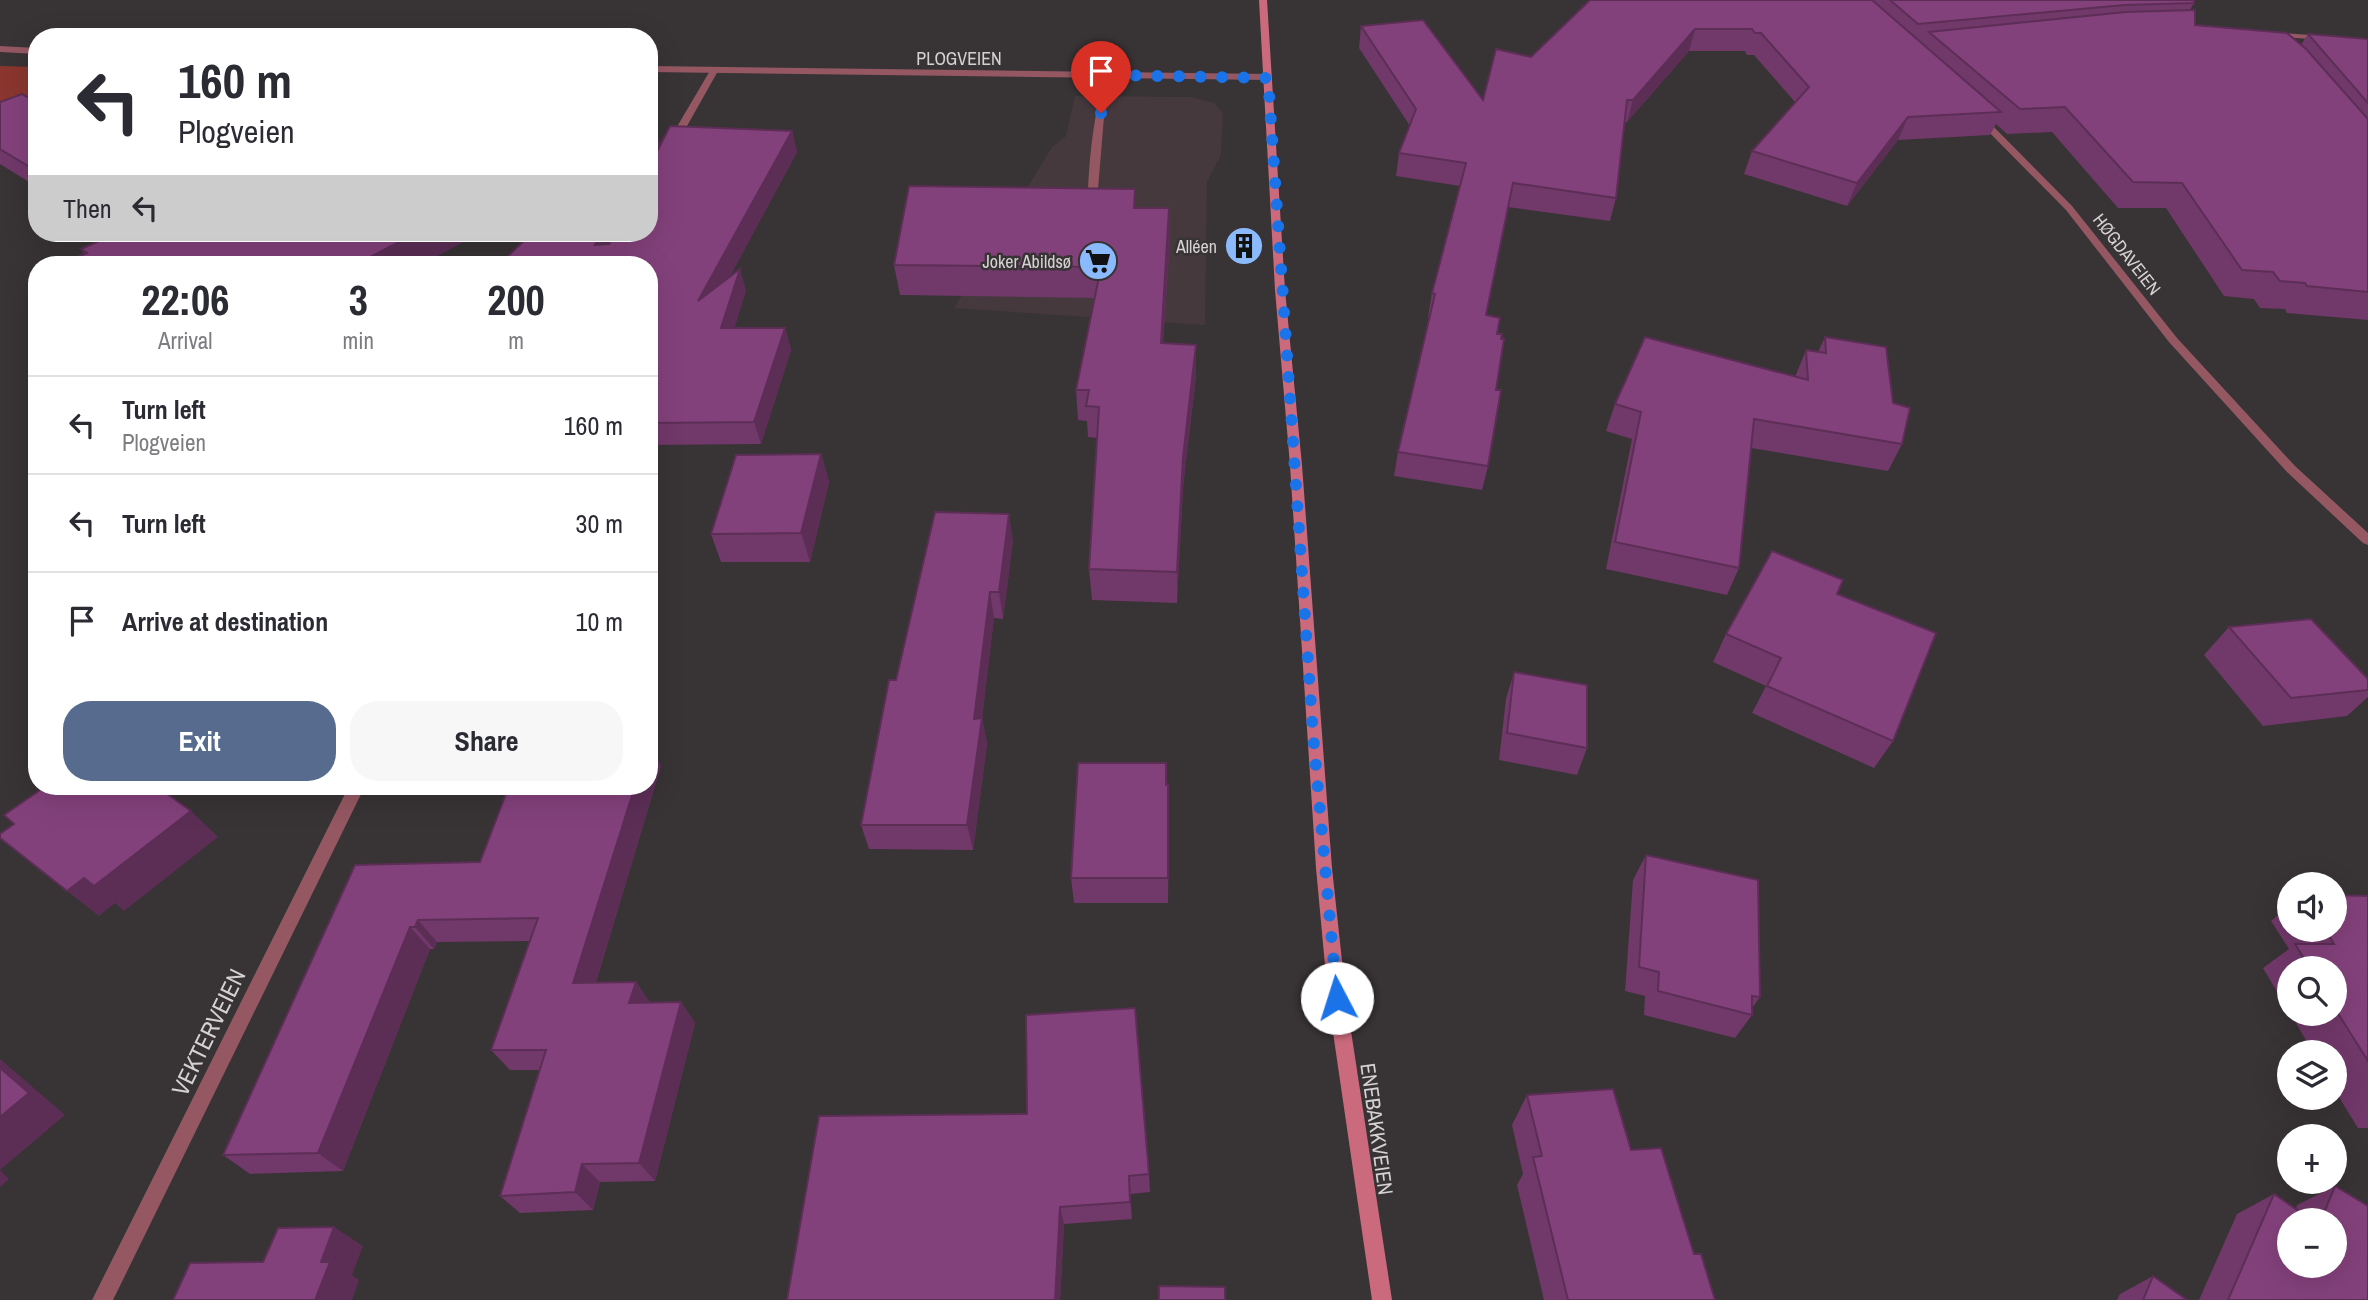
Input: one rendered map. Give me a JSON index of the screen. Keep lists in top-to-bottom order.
{
  "streets": {
    "main road": ["ENEBAKKVEIEN"],
    "street": ["PLOGVEIEN", "HØGDAVEIEN", "VEKTERVEIEN"]
  },
  "crossings": [
    ["PLOGVEIEN", "ENEBAKKVEIEN"]
  ],
  "places": {
    "building": ["Alléen"],
    "supermarket": ["Joker Abildsø"]
  },
  "page": {
    "turn": ["160 m", "Plogveien"],
    "then": "Then",
    "eta": [
      "22:06",
      "Arrival",
      "3",
      "min",
      "200",
      "m"
    ],
    "list": [
      {
        "name": "Turn left",
        "note": "Plogveien",
        "value": "160 m"
      },
      {
        "name": "Turn left",
        "value": "30 m"
      },
      {
        "name": "Arrive at destination",
        "value": "10 m"
      }
    ],
    "buttons": ["Exit", "Share"],
    "map_buttons": ["+", "−"]
  }
}
